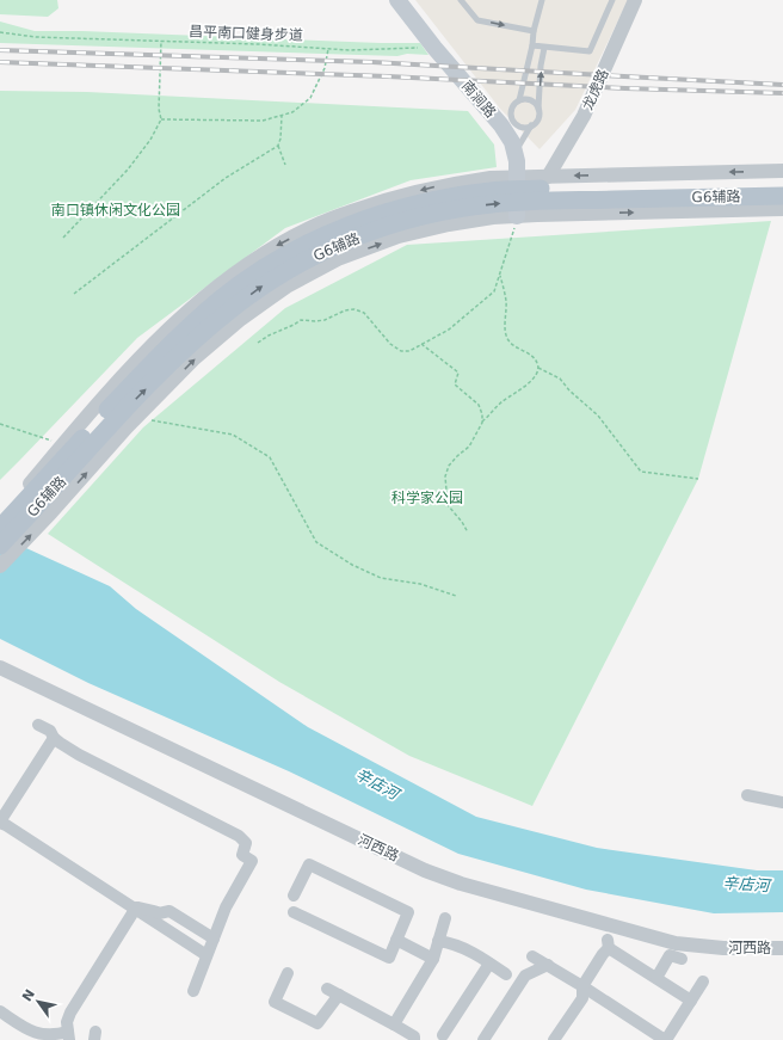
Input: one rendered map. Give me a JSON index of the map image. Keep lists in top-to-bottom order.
{
  "streets": {
    "main road": ["南涧路", "G6辅路"],
    "street": ["龙虎路", "河西路"],
    "path": ["昌平南口健身步道"]
  },
  "crossings": [
    ["昌平南口健身步道", "南涧路"],
    ["龙虎路", "G6辅路"],
    ["南涧路", "G6辅路"]
  ],
  "water": ["辛店河"],
  "parks": ["南口镇休闲文化公园", "科学家公园"],
  "north": "top left"
}
